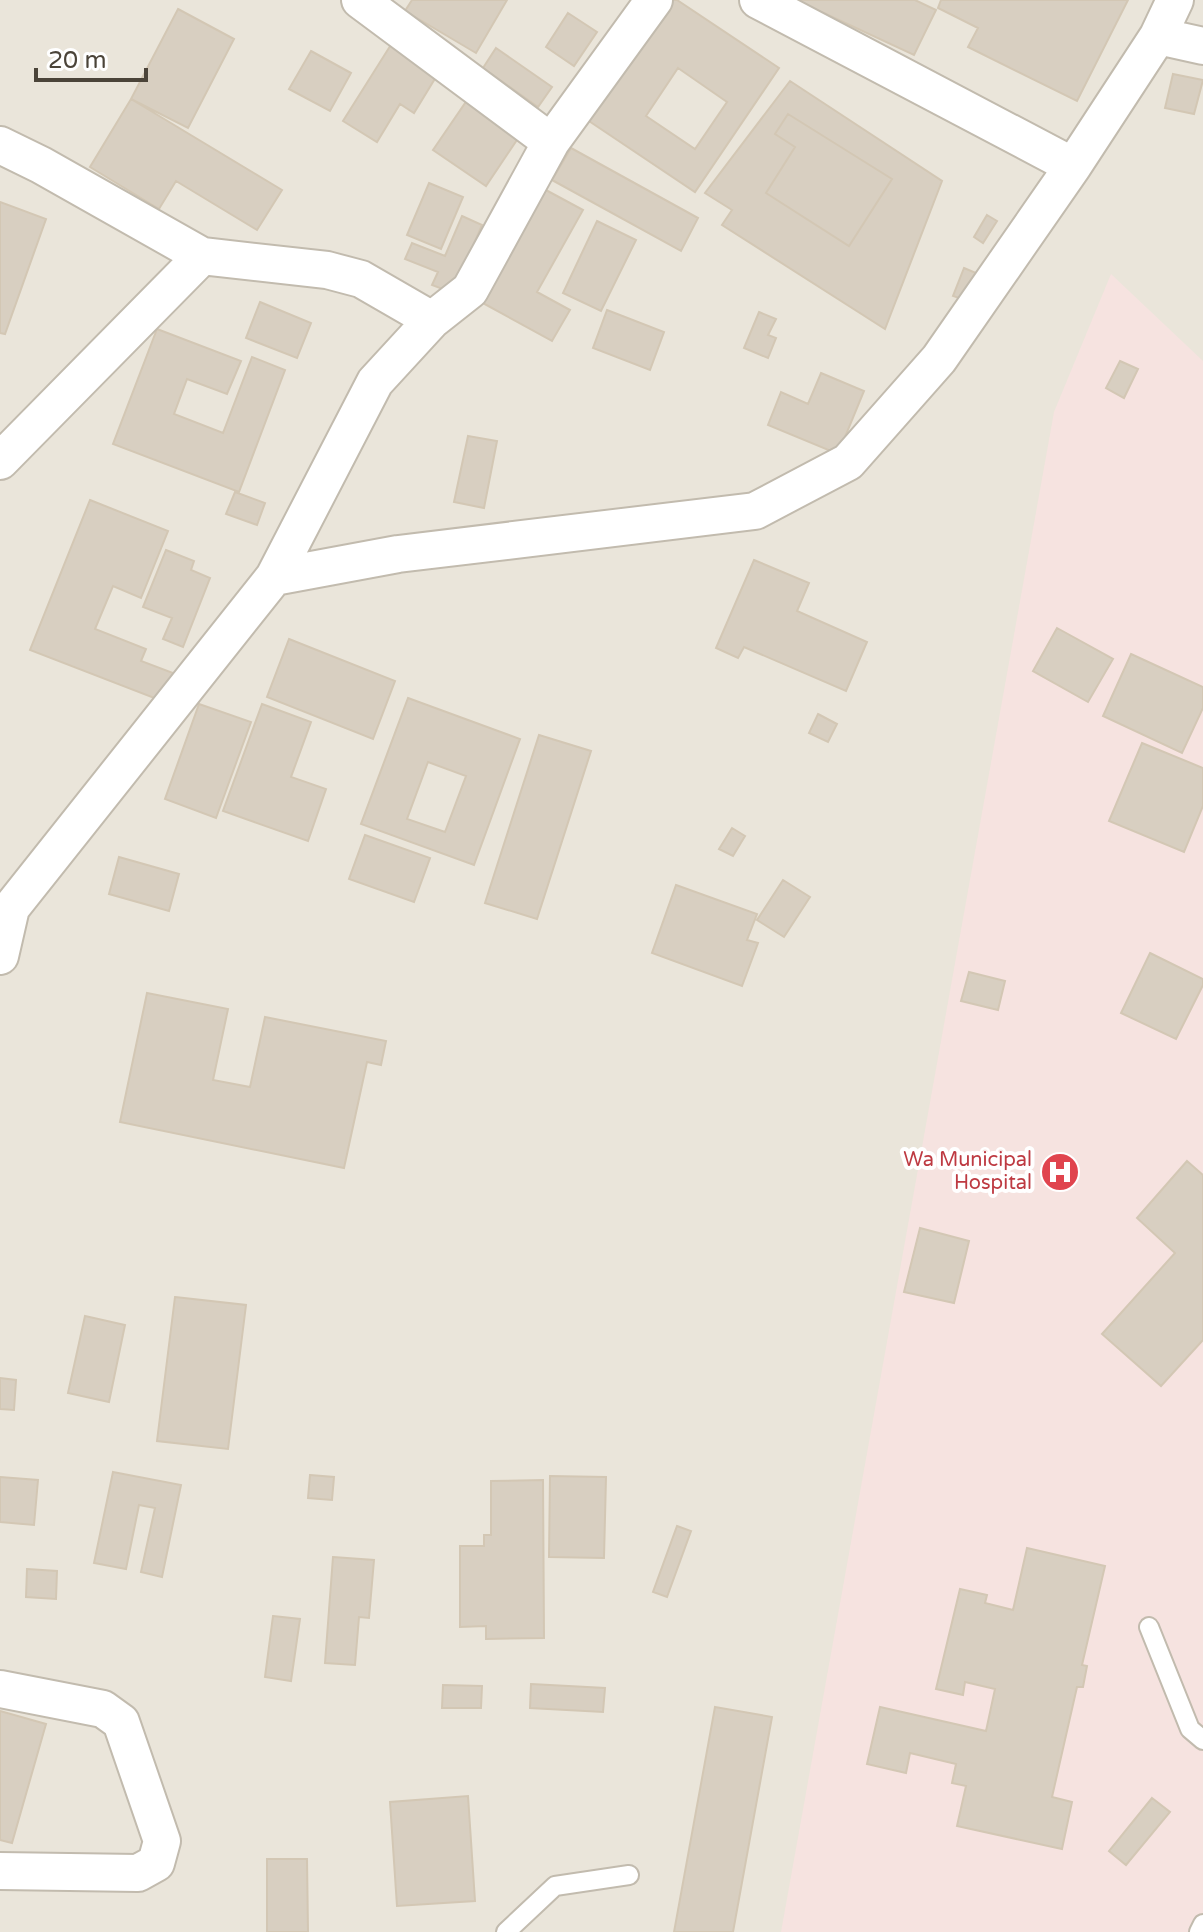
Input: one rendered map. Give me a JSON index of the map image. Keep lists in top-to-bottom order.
{
  "places": {
    "hospital": ["Wa Municipal Hospital"]
  },
  "scale_bar": "20 m"
}
